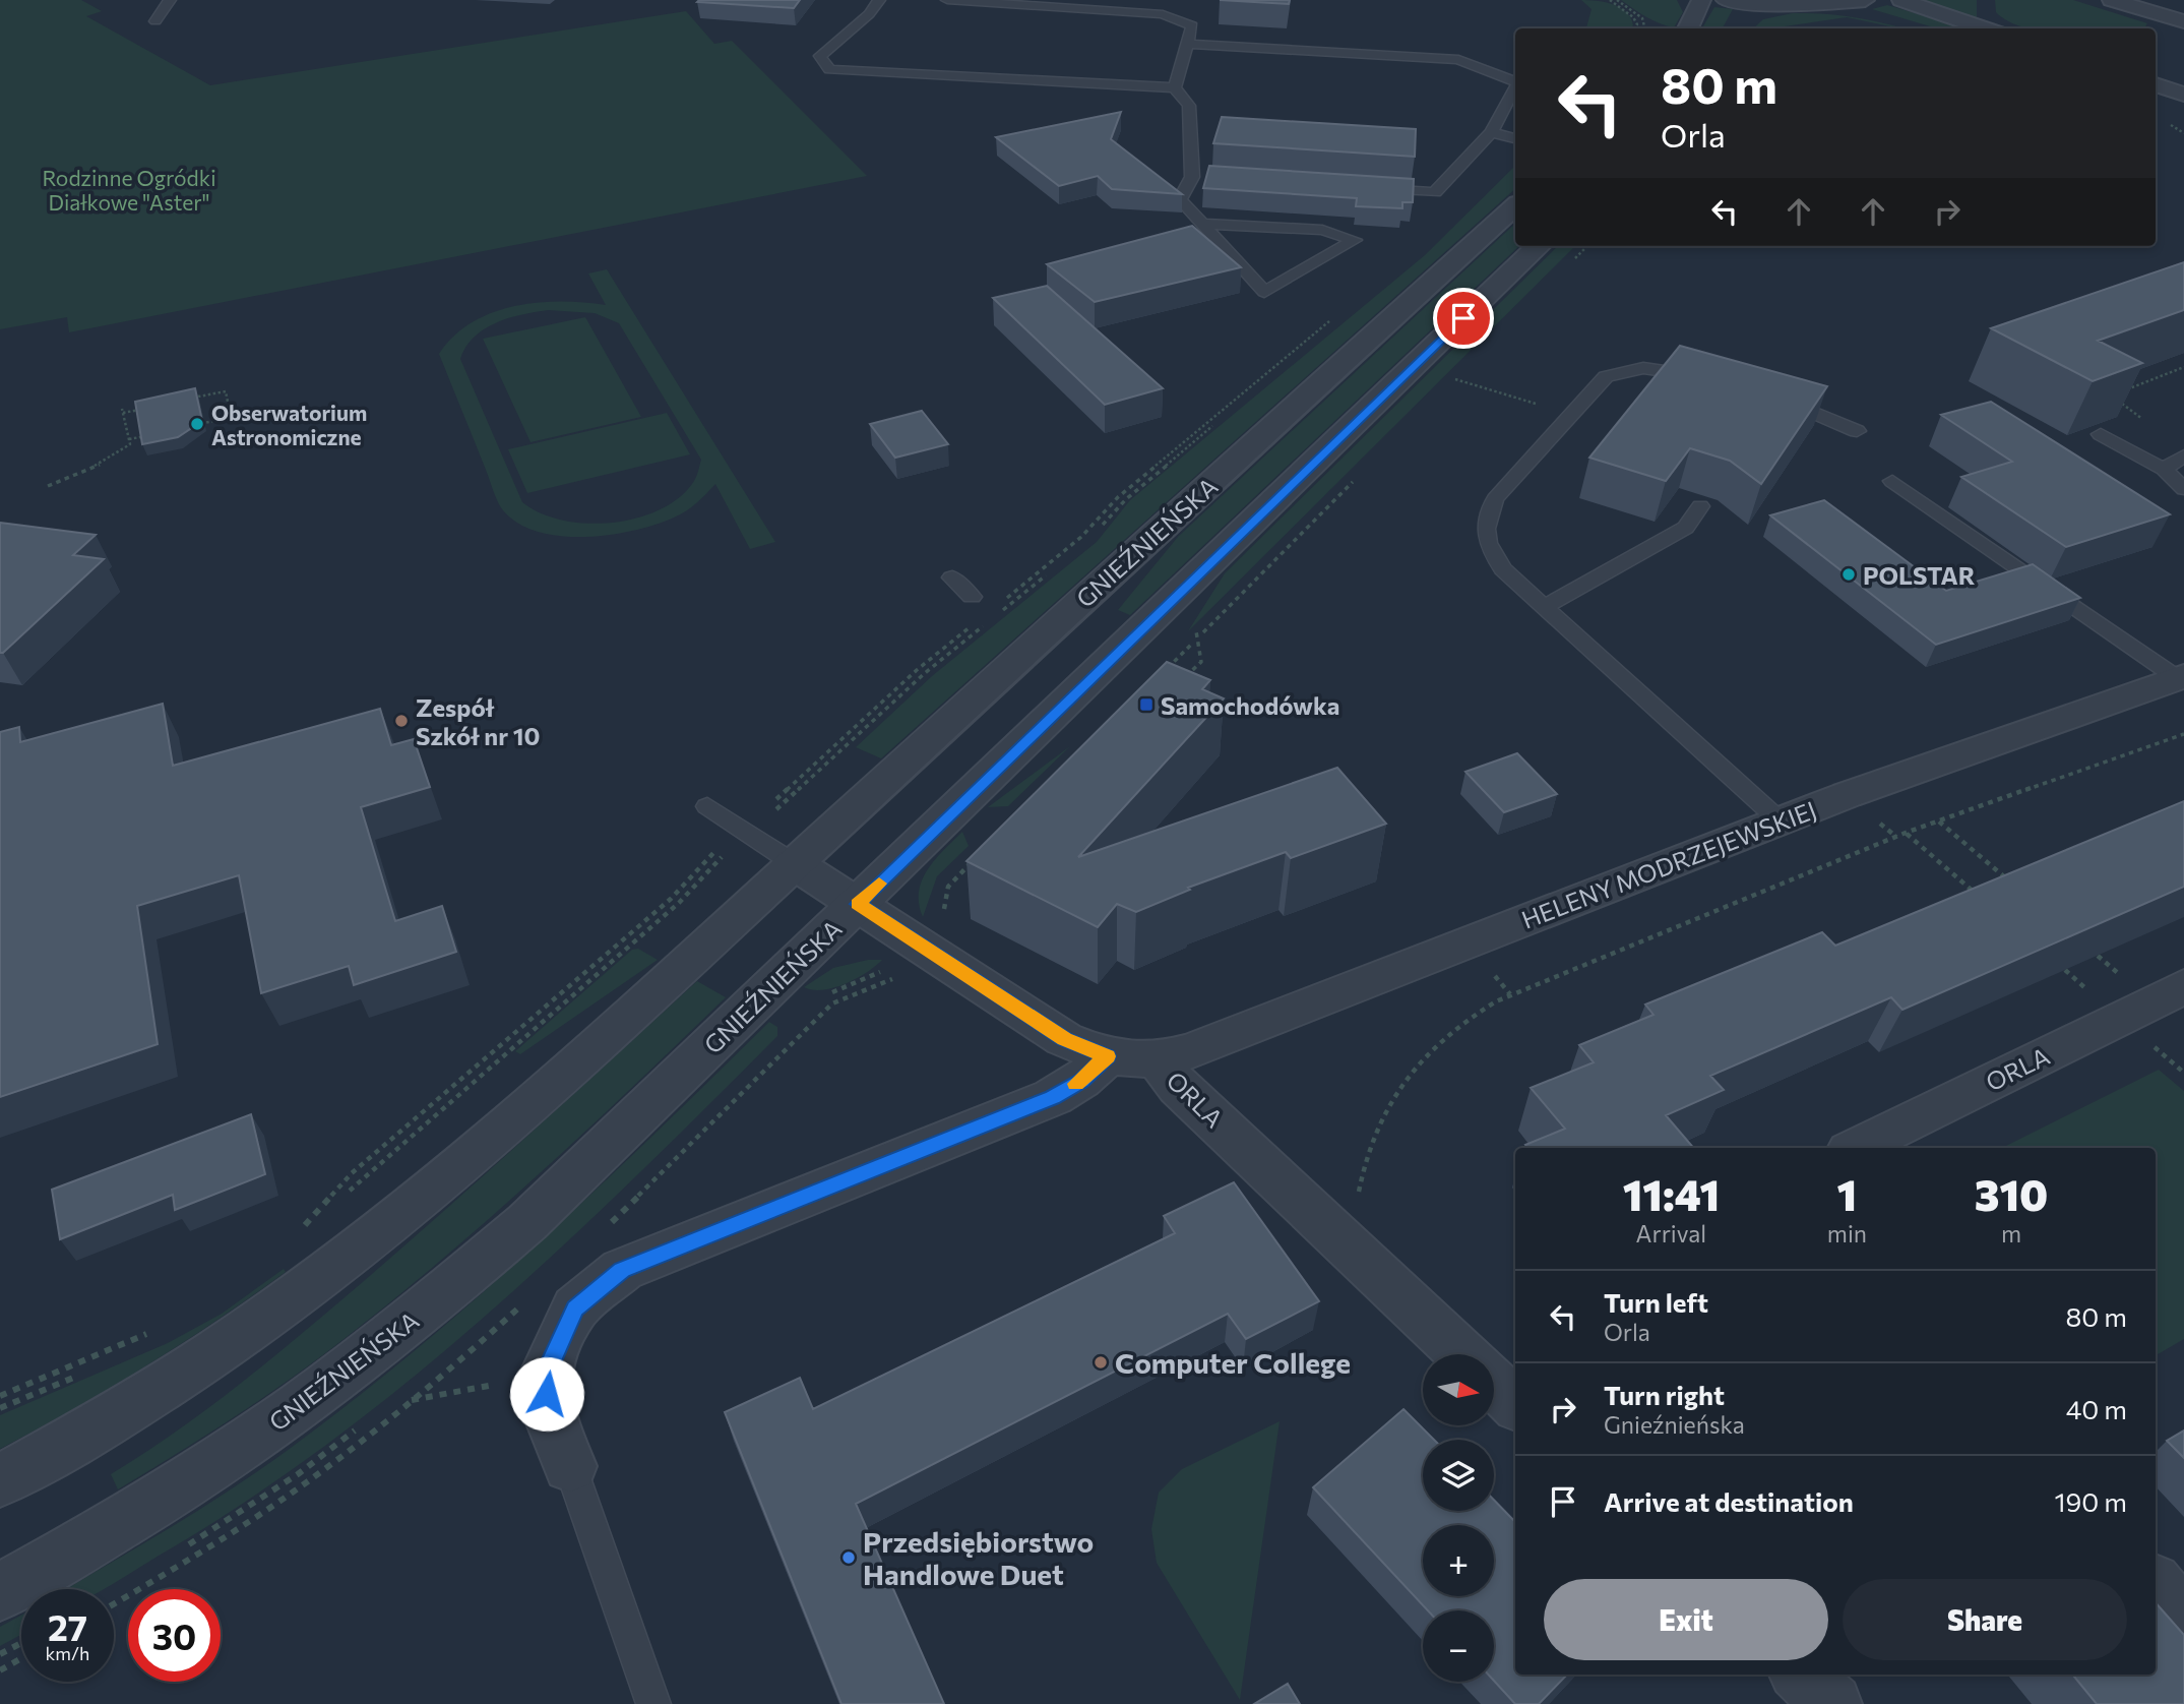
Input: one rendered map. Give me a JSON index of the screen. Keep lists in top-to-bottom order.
{
  "streets": {
    "street": ["GNIEŹNIEŃSKA", "HELENY MODRZEJEWSKIEJ", "ORLA"]
  },
  "crossings": [
    ["GNIEŹNIEŃSKA", "ORLA"],
    ["HELENY MODRZEJEWSKIEJ", "ORLA"]
  ],
  "parks": ["Rodzinne Ogródki Diałkowe \"Aster\""],
  "places": {
    "other": [
      "Obserwatorium Astronomiczne",
      "POLSTAR",
      "Zespół Szkół nr 10",
      "Computer College",
      "Przedsiębiorstwo Handlowe Duet"
    ],
    "transit": ["Samochodówka"]
  },
  "north": "right",
  "page": {
    "turn": ["80 m", "Orla"],
    "eta": [
      "11:41",
      "Arrival",
      "1",
      "min",
      "310",
      "m"
    ],
    "list": [
      {
        "name": "Turn left",
        "note": "Orla",
        "value": "80 m"
      },
      {
        "name": "Turn right",
        "note": "Gnieźnieńska",
        "value": "40 m"
      },
      {
        "name": "Arrive at destination",
        "value": "190 m"
      }
    ],
    "map_buttons": ["+", "−"],
    "buttons": ["Exit", "Share"],
    "speed": "27 km/h",
    "limit": "30"
  }
}
